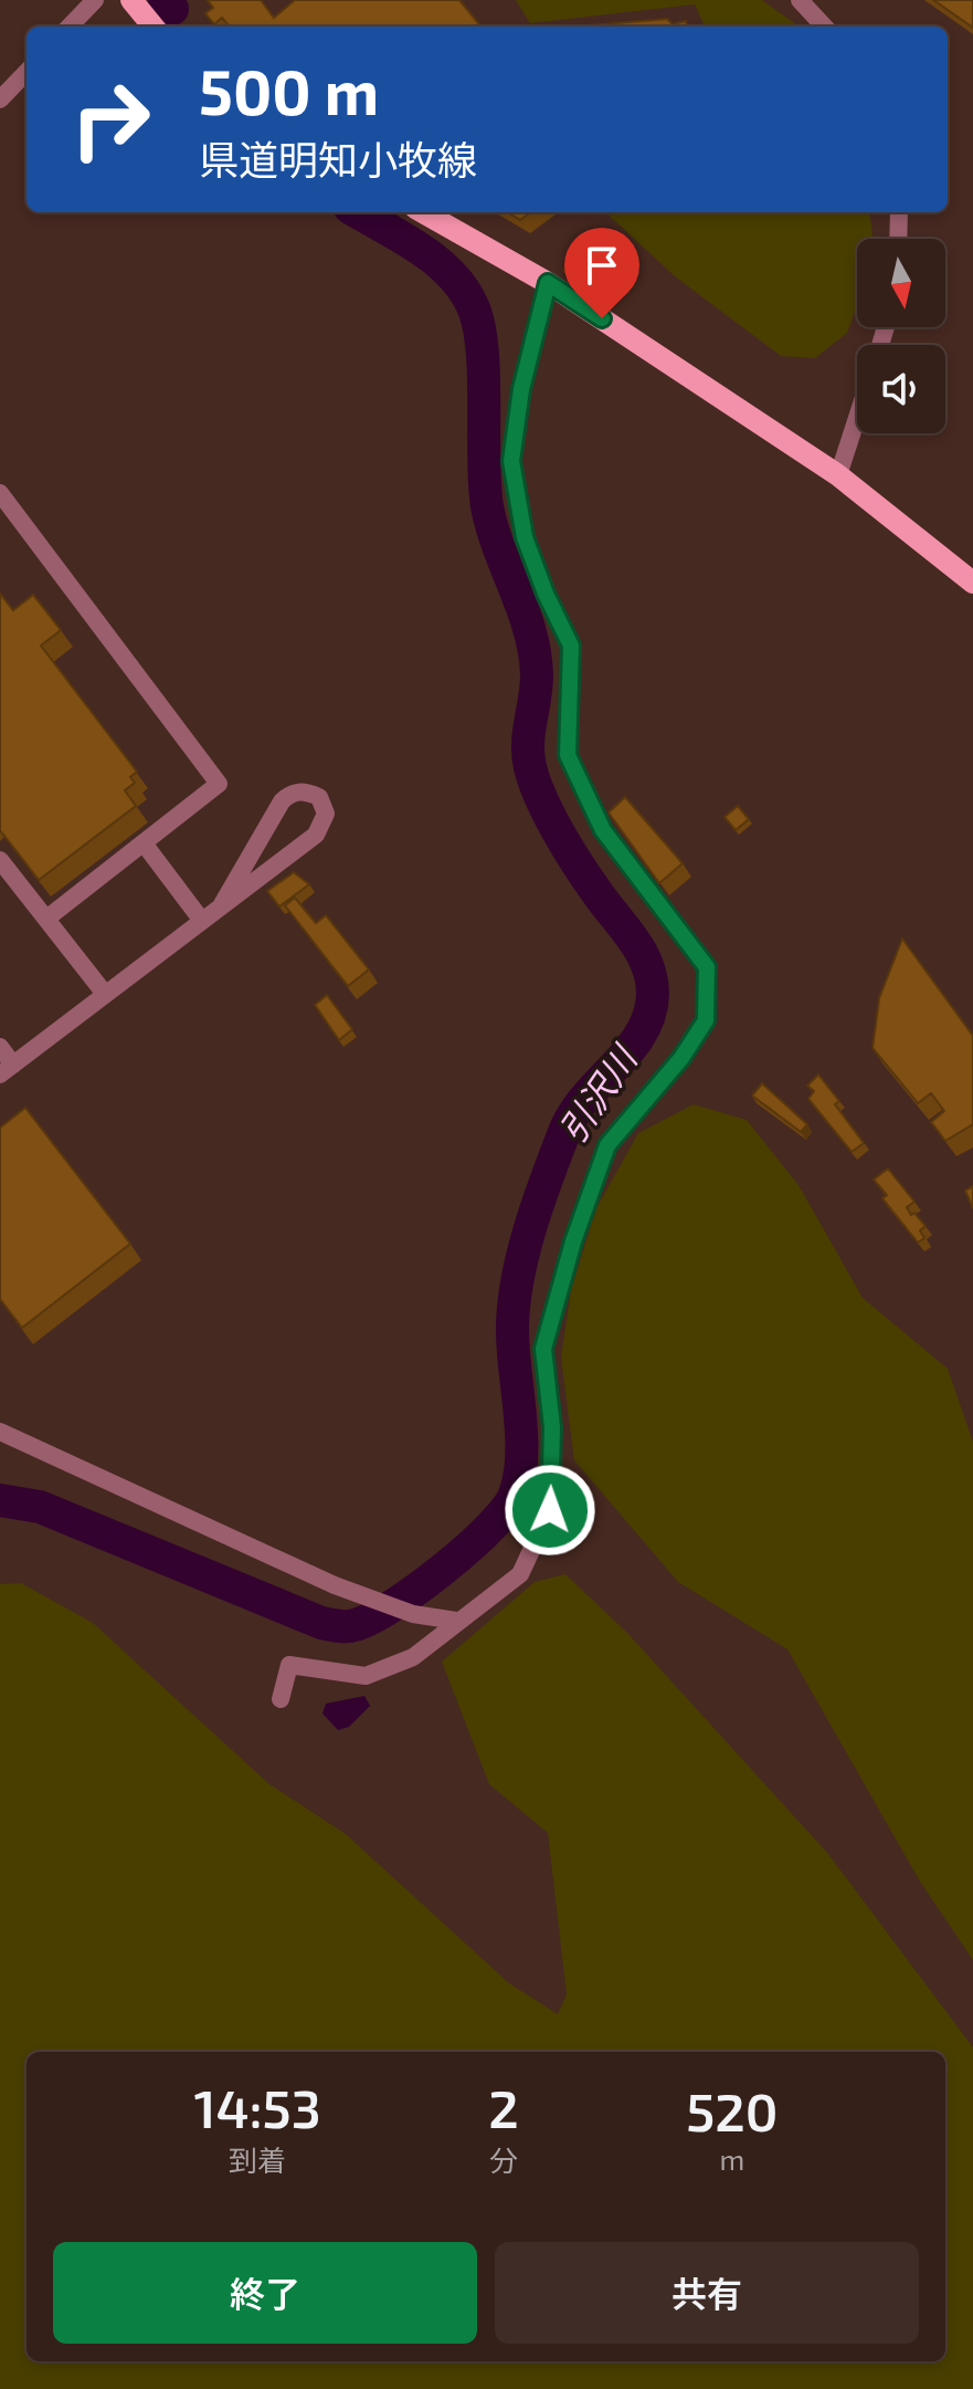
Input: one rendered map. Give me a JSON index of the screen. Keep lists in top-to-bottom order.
{
  "water": ["引沢川"],
  "north": "bottom",
  "page": {
    "turn": ["500 m", "県道明知小牧線"],
    "eta": [
      "14:53",
      "到着",
      "2",
      "分",
      "520",
      "m"
    ],
    "buttons": ["終了", "共有"]
  }
}
